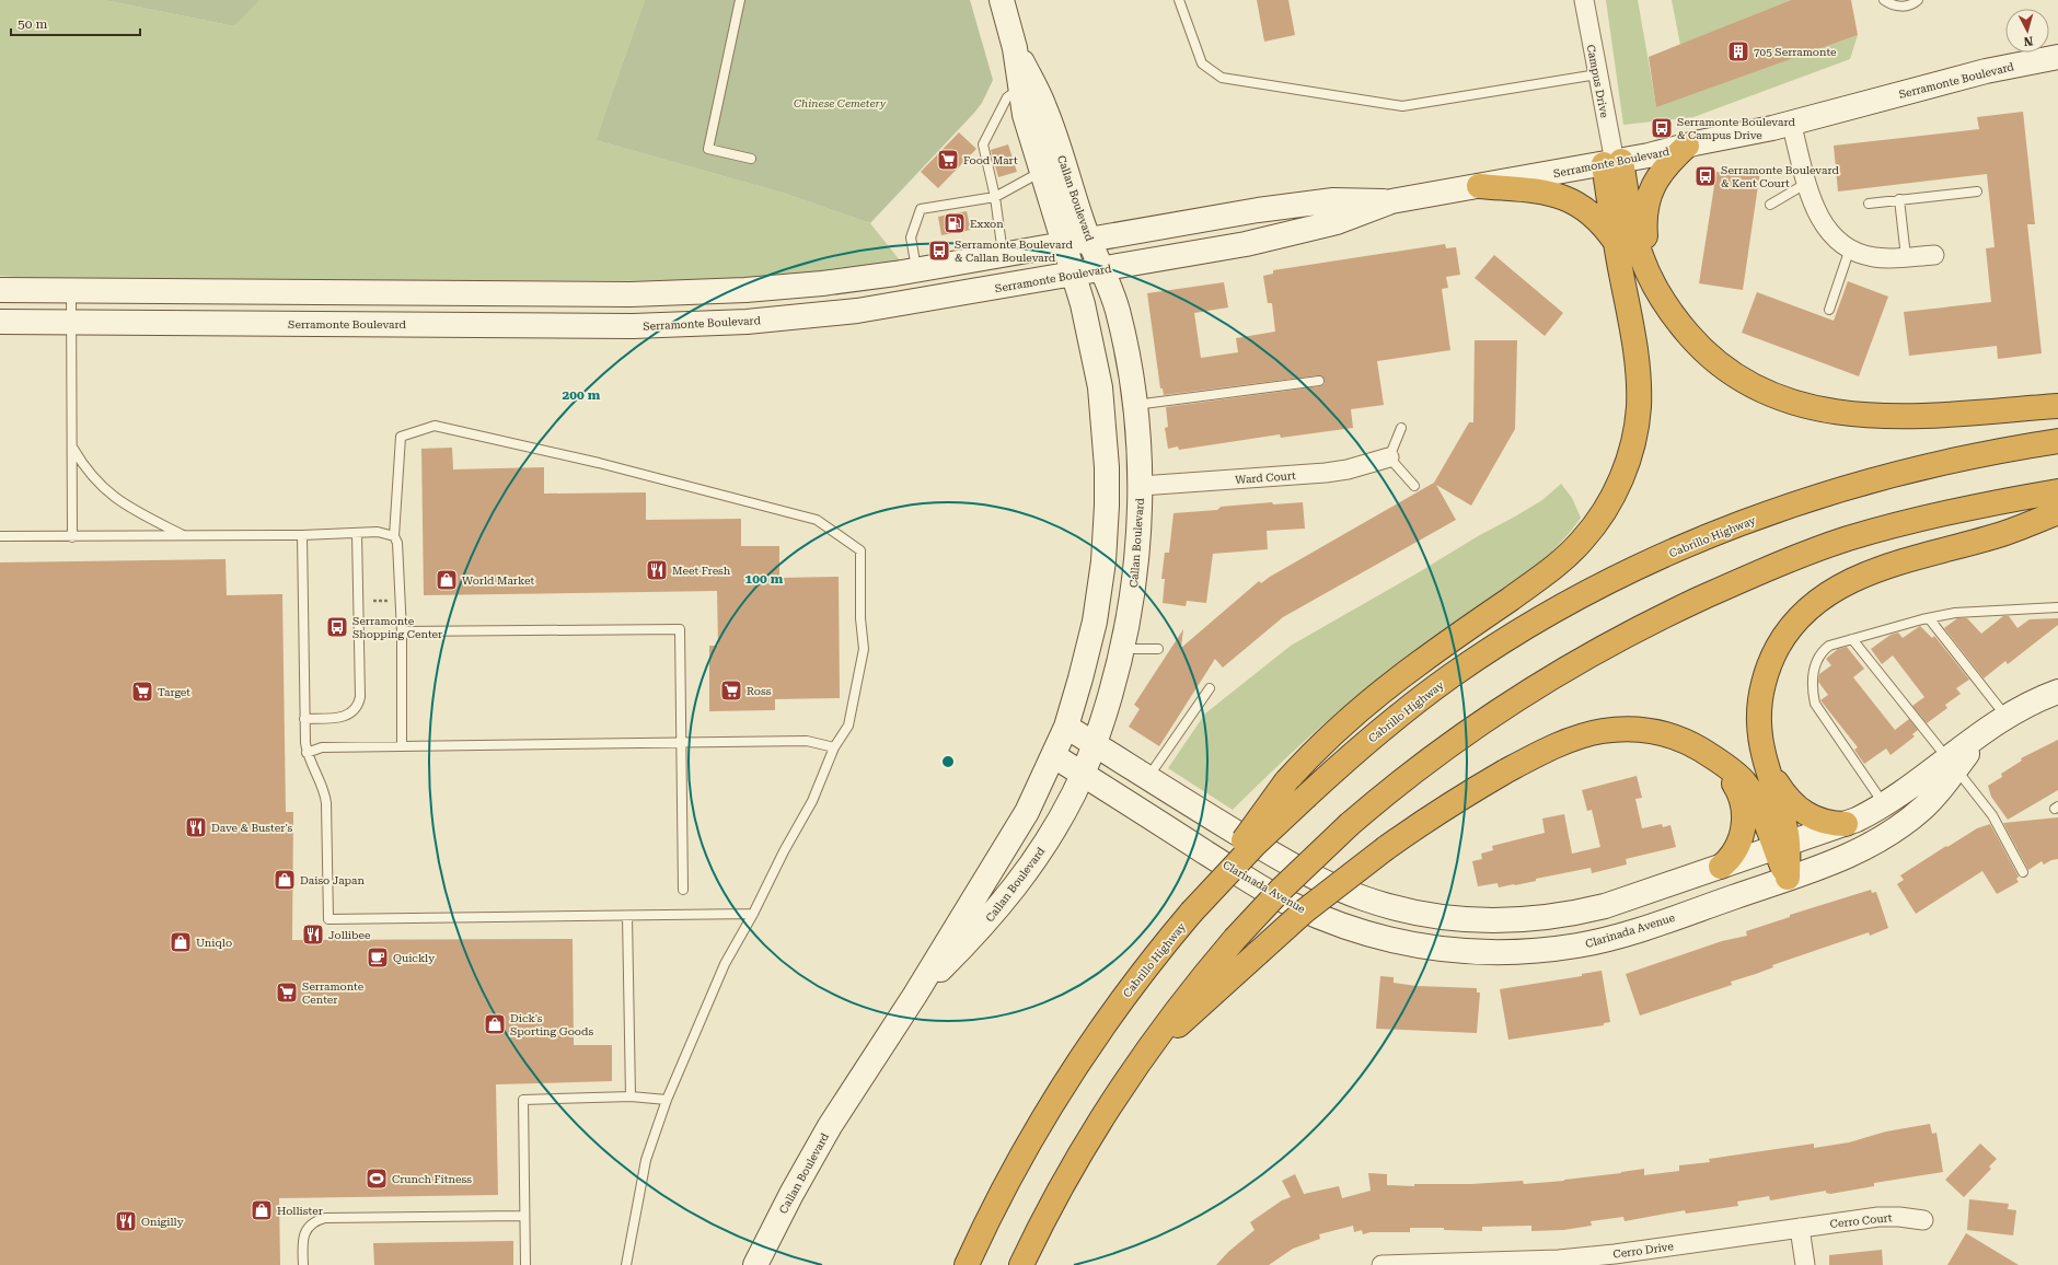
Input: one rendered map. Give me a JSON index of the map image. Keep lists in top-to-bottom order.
{
  "streets": {
    "highway": ["Cabrillo Highway"],
    "main road": ["Serramonte Boulevard", "Callan Boulevard", "Clarinada Avenue"],
    "street": [
      "Campus Drive",
      "Ward Court",
      "Cerro Court",
      "Cerro Drive"
    ]
  },
  "crossings": [
    ["Serramonte Boulevard", "Campus Drive"],
    ["Serramonte Boulevard", "Callan Boulevard"],
    ["Callan Boulevard", "Ward Court"],
    ["Callan Boulevard", "Clarinada Avenue"],
    ["Cerro Court", "Cerro Drive"]
  ],
  "parks": ["Chinese Cemetery"],
  "places": {
    "building": ["705 Serramonte"],
    "bus stop": [
      "Serramonte Boulevard & Campus Drive",
      "Serramonte Boulevard & Kent Court",
      "Serramonte Boulevard & Callan Boulevard",
      "Serramonte Shopping Center"
    ],
    "supermarket": [
      "Food Mart",
      "Ross",
      "Target",
      "Serramonte Center"
    ],
    "fuel station": ["Exxon"],
    "restaurant": [
      "Meet Fresh",
      "Dave & Buster's",
      "Jollibee",
      "Onigilly"
    ],
    "shop": [
      "World Market",
      "Daiso Japan",
      "Uniqlo",
      "Dick's Sporting Goods",
      "Hollister"
    ],
    "cafe": ["Quickly"],
    "sports": ["Crunch Fitness"]
  },
  "scale_bar": "50 m",
  "north": "bottom",
  "rings": ["200 m", "100 m"]
}
